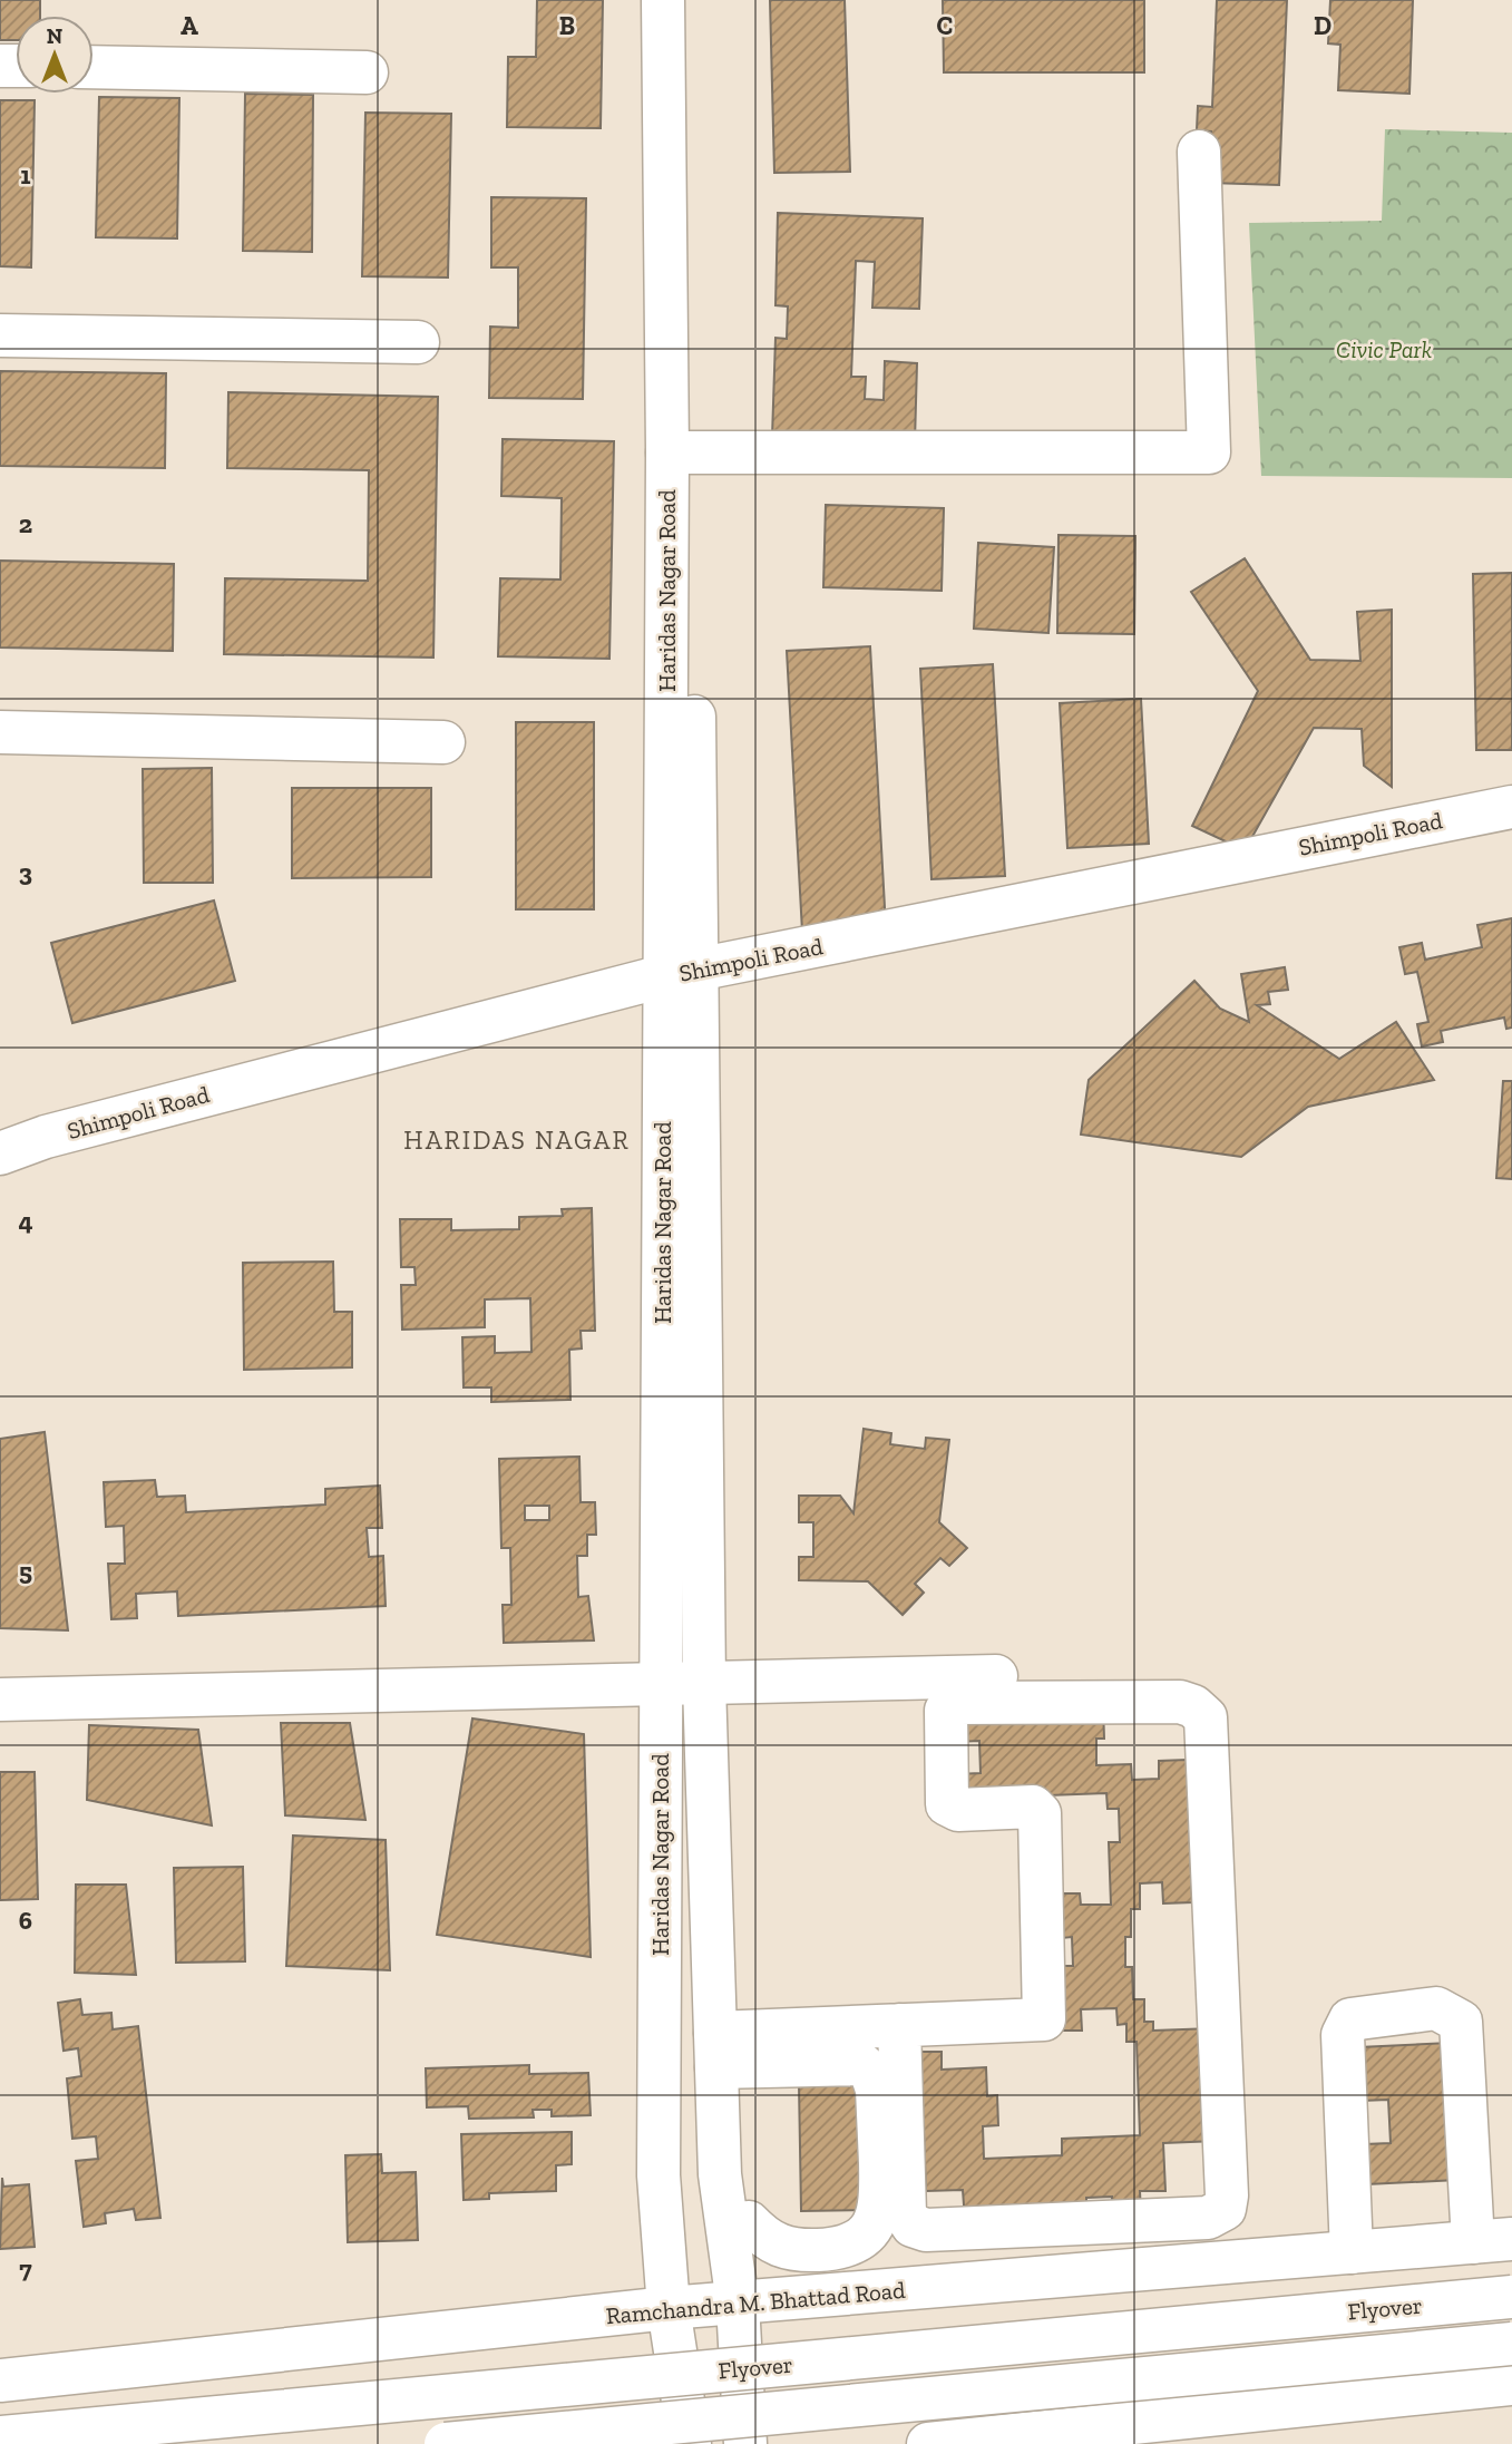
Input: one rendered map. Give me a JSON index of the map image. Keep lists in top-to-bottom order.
{
  "streets": {
    "street": [
      "Haridas Nagar Road",
      "Shimpoli Road",
      "Ramchandra M. Bhattad Road",
      "Flyover"
    ]
  },
  "crossings": [
    ["Haridas Nagar Road", "Shimpoli Road"],
    ["Haridas Nagar Road", "Ramchandra M. Bhattad Road"]
  ],
  "districts": ["HARIDAS NAGAR"],
  "parks": ["Civic Park"],
  "north": "top",
  "grid": {
    "columns": [
      "A",
      "B",
      "C",
      "D"
    ],
    "rows": [
      "1",
      "2",
      "3",
      "4",
      "5",
      "6",
      "7"
    ]
  }
}
